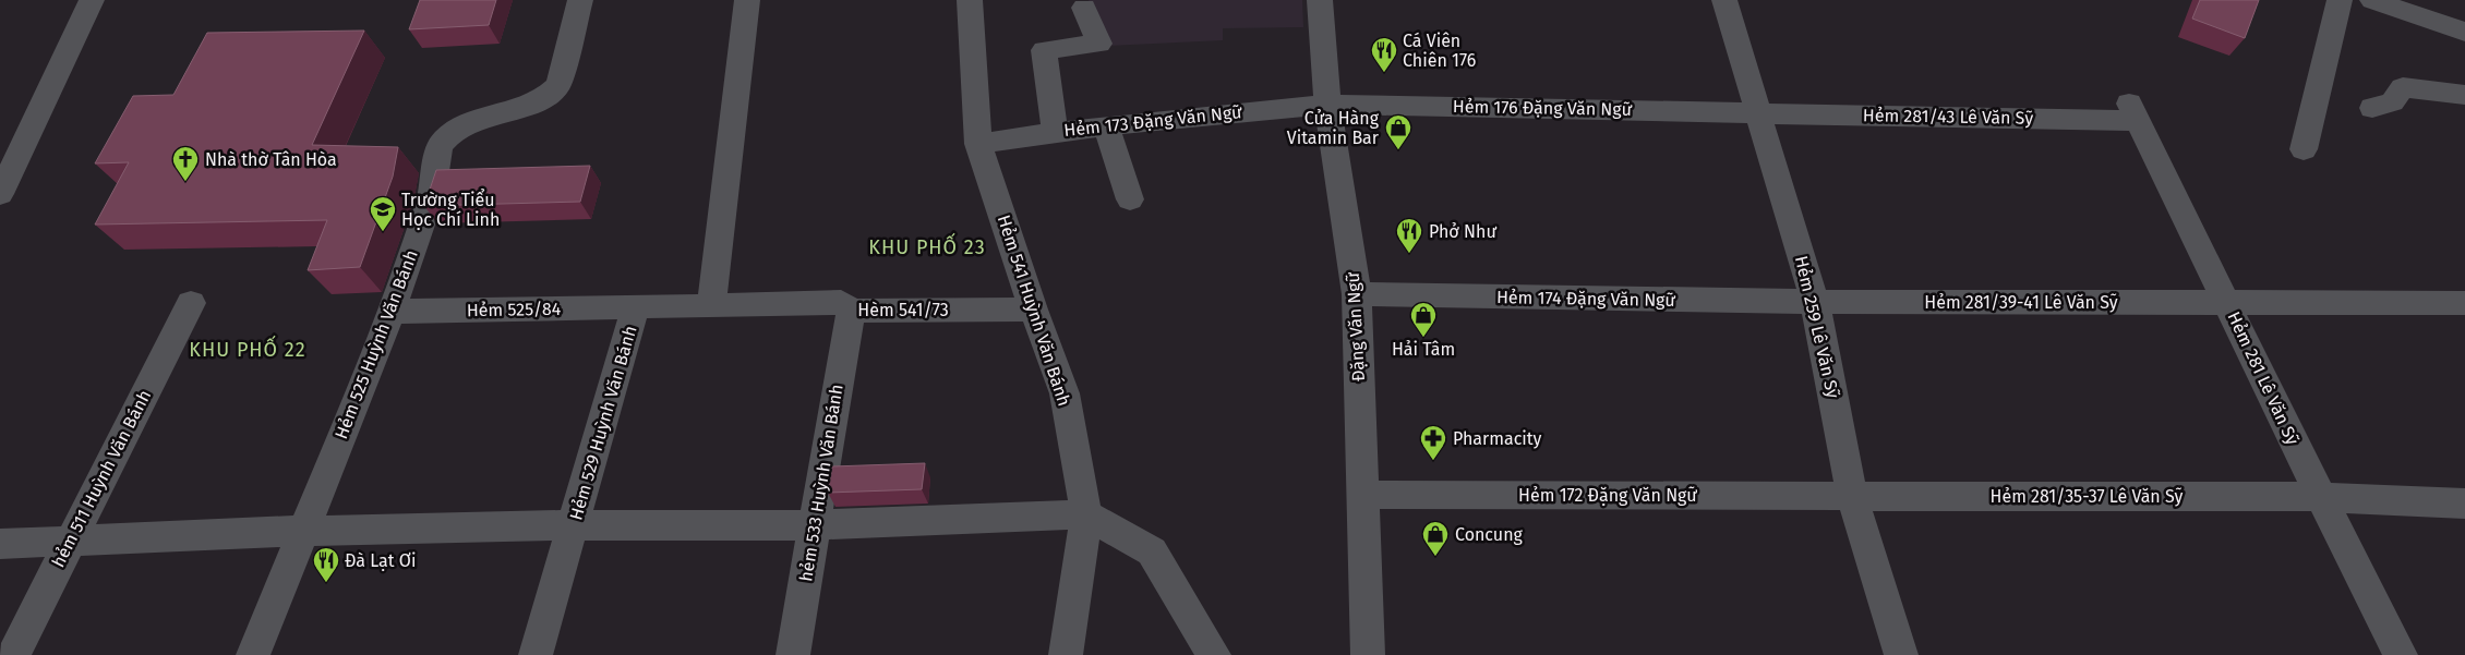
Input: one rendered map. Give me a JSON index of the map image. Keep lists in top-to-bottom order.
{
  "streets": {
    "street": [
      "Hẻm 176 Đặng Văn Ngữ",
      "Hẻm 281/43 Lê Văn Sỹ",
      "Hẻm 173 Đặng Văn Ngữ",
      "Hẻm 174 Đặng Văn Ngữ",
      "Hẻm 281/39-41 Lê Văn Sỹ",
      "Hẻm 525/84",
      "Hèm 541/73",
      "Hẻm 541 Huỳnh Văn Bánh",
      "Đặng Văn Ngữ",
      "Hẻm 259 Lê Văn Sỹ",
      "Hẻm 525 Huỳnh Văn Bánh",
      "Hẻm 281 Lê Văn Sỹ",
      "Hẻm 529 Huỳnh Văn Bánh",
      "hẻm 511 Huỳnh Văn Bánh",
      "hẻm 533 Huỳnh Văn Bánh",
      "Hẻm 172 Đặng Văn Ngữ",
      "Hẻm 281/35-37 Lê Văn Sỹ"
    ]
  },
  "crossings": [
    ["Hẻm 176 Đặng Văn Ngữ", "Hẻm 281/43 Lê Văn Sỹ"],
    ["Hẻm 176 Đặng Văn Ngữ", "Hẻm 173 Đặng Văn Ngữ"],
    ["Hẻm 176 Đặng Văn Ngữ", "Đặng Văn Ngữ"],
    ["Hẻm 176 Đặng Văn Ngữ", "Hẻm 259 Lê Văn Sỹ"],
    ["Hẻm 281/43 Lê Văn Sỹ", "Hẻm 259 Lê Văn Sỹ"],
    ["Hẻm 281/43 Lê Văn Sỹ", "Hẻm 281 Lê Văn Sỹ"],
    ["Hẻm 173 Đặng Văn Ngữ", "Hẻm 541 Huỳnh Văn Bánh"],
    ["Hẻm 173 Đặng Văn Ngữ", "Đặng Văn Ngữ"],
    ["Hẻm 174 Đặng Văn Ngữ", "Hẻm 281/39-41 Lê Văn Sỹ"],
    ["Hẻm 174 Đặng Văn Ngữ", "Đặng Văn Ngữ"],
    ["Hẻm 174 Đặng Văn Ngữ", "Hẻm 259 Lê Văn Sỹ"],
    ["Hẻm 281/39-41 Lê Văn Sỹ", "Hẻm 259 Lê Văn Sỹ"],
    ["Hẻm 281/39-41 Lê Văn Sỹ", "Hẻm 281 Lê Văn Sỹ"],
    ["Hẻm 525/84", "Hẻm 525 Huỳnh Văn Bánh"],
    ["Hẻm 525/84", "Hẻm 529 Huỳnh Văn Bánh"],
    ["Hèm 541/73", "Hẻm 541 Huỳnh Văn Bánh"],
    ["Hèm 541/73", "Hẻm 529 Huỳnh Văn Bánh"],
    ["Hèm 541/73", "hẻm 533 Huỳnh Văn Bánh"],
    ["Đặng Văn Ngữ", "Hẻm 172 Đặng Văn Ngữ"],
    ["Hẻm 259 Lê Văn Sỹ", "Hẻm 172 Đặng Văn Ngữ"],
    ["Hẻm 259 Lê Văn Sỹ", "Hẻm 281/35-37 Lê Văn Sỹ"],
    ["Hẻm 281 Lê Văn Sỹ", "Hẻm 281/35-37 Lê Văn Sỹ"],
    ["Hẻm 172 Đặng Văn Ngữ", "Hẻm 281/35-37 Lê Văn Sỹ"]
  ],
  "districts": ["KHU PHỐ 23", "KHU PHỐ 22"],
  "places": {
    "restaurant": ["Cá Viên Chiên 176", "Phở Như", "Đà Lạt Ơi"],
    "shop": ["Cửa Hàng Vitamin Bar", "Hải Tâm", "Concung"],
    "church": ["Nhà thờ Tân Hòa"],
    "school or university": ["Trường Tiểu Học Chí Linh"],
    "pharmacy": ["Pharmacity"]
  }
}
